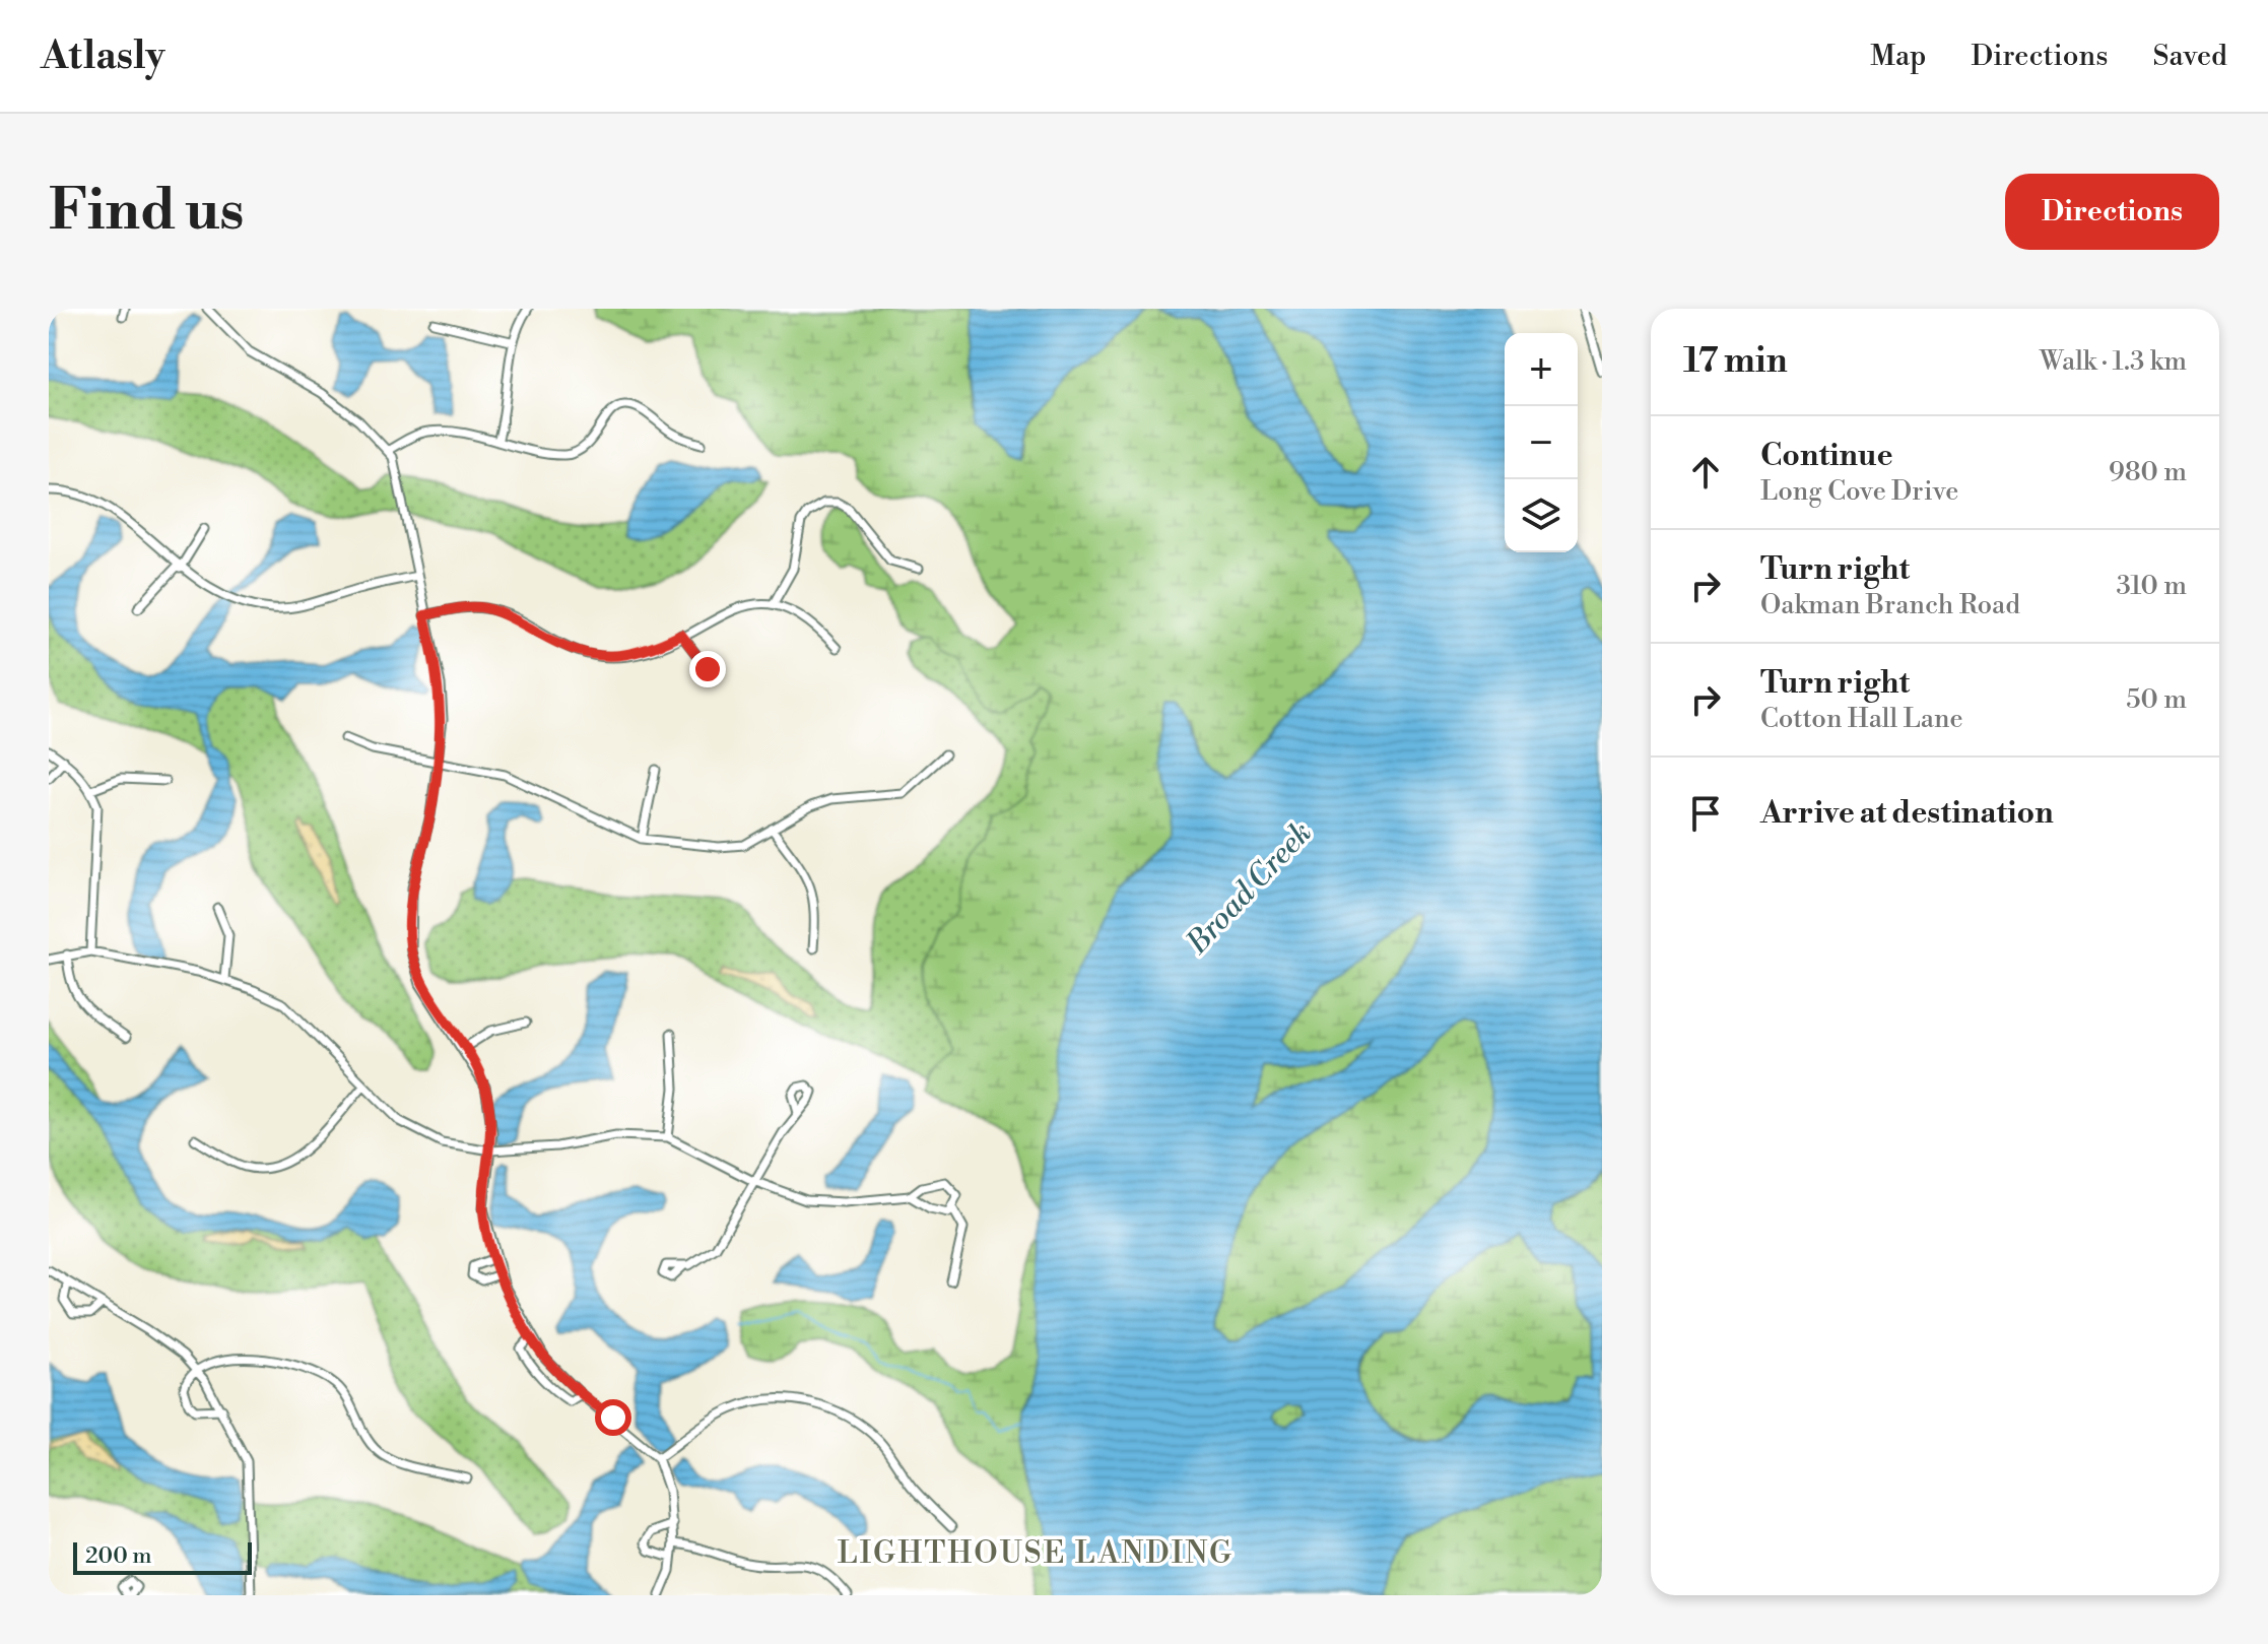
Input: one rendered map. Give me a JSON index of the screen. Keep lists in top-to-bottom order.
{
  "districts": ["LIGHTHOUSE LANDING"],
  "water": ["Broad Creek"],
  "scale_bar": "200 m",
  "page": {
    "header": "Atlasly",
    "nav": ["Map", "Directions", "Saved"],
    "buttons": "Directions",
    "title": "Find us",
    "heading": ["17 min", "Walk · 1.3 km"],
    "map_buttons": ["+", "−"],
    "list": [
      ["Continue", "Long Cove Drive", "980 m"],
      ["Turn right", "Oakman Branch Road", "310 m"],
      ["Turn right", "Cotton Hall Lane", "50 m"],
      "Arrive at destination"
    ],
    "scale": "200 m"
  }
}
